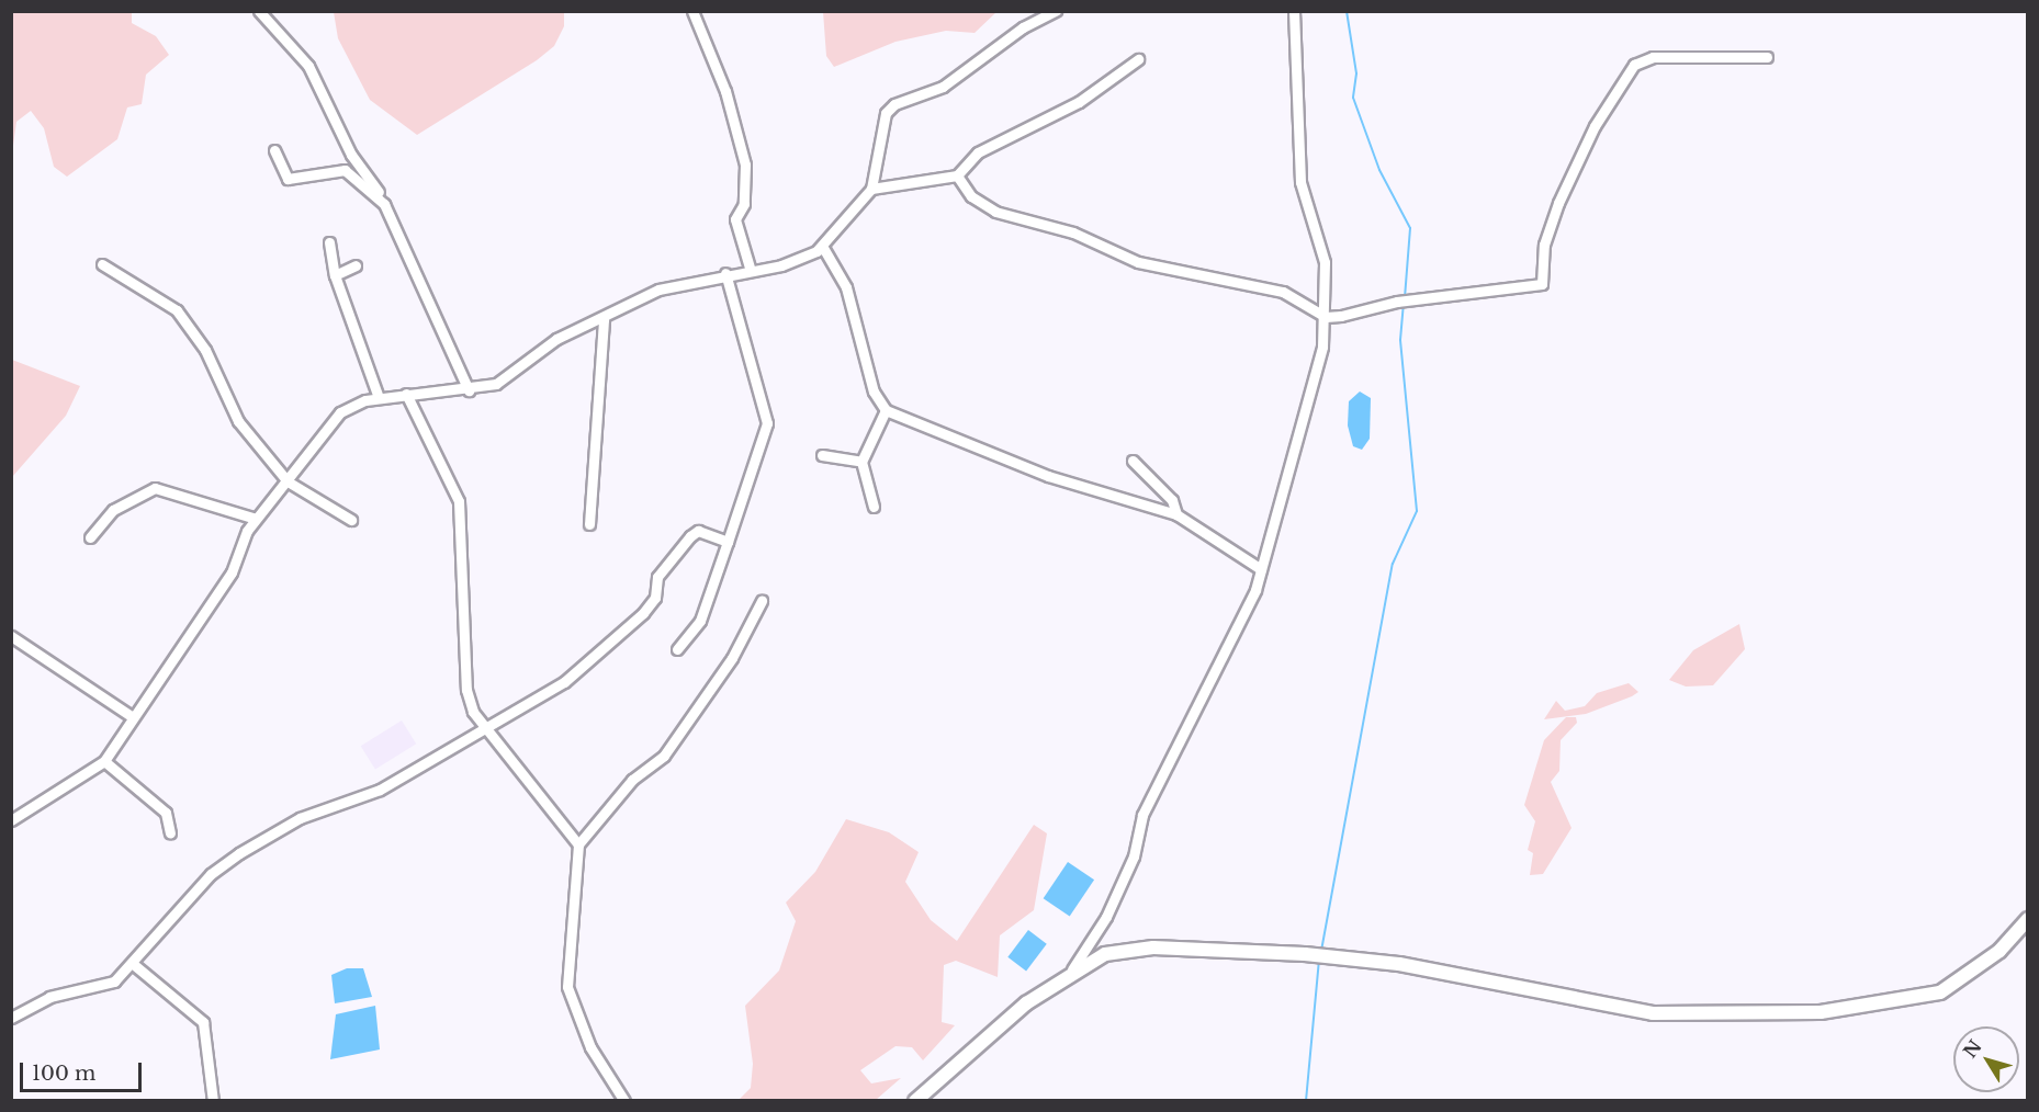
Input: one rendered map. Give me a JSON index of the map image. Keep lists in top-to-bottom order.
{
  "scale_bar": "100 m",
  "north": "top left"
}
